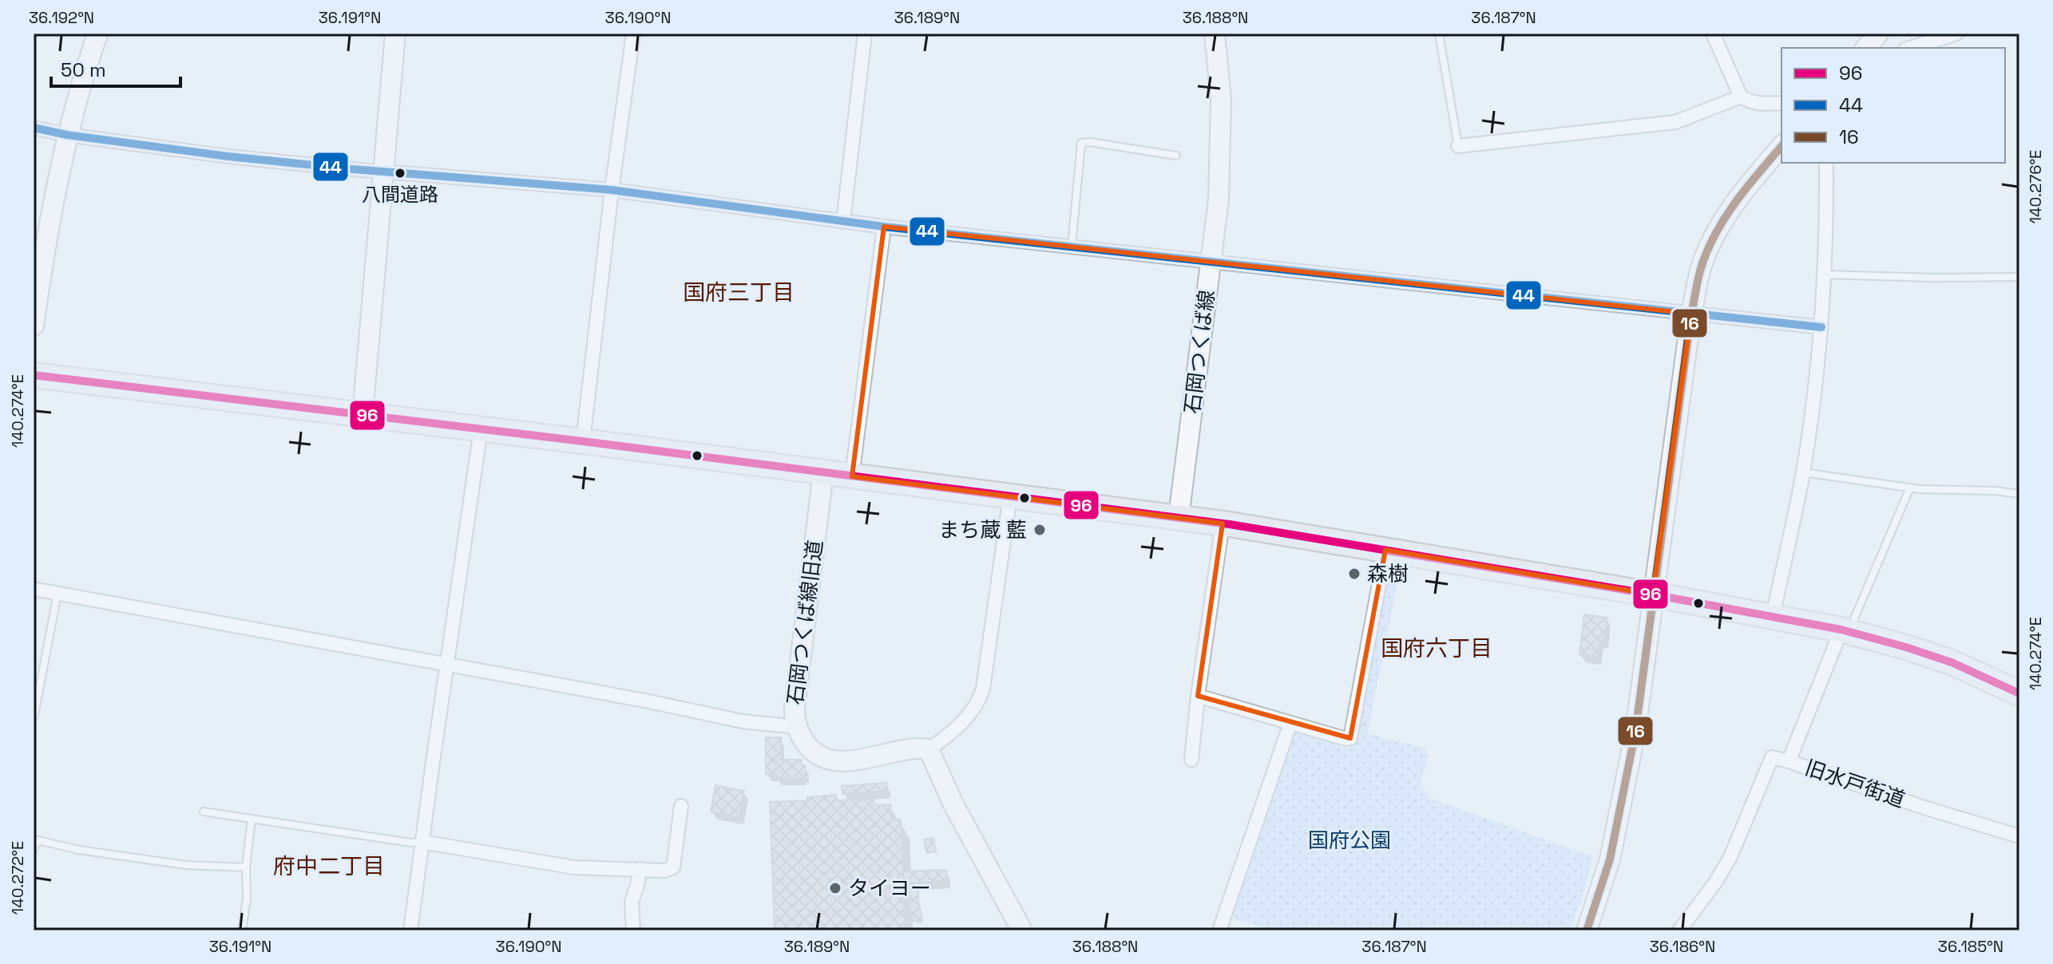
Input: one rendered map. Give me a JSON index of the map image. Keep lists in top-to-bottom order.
{
  "streets": {
    "main road": ["石岡つくば線", "石岡つくば線旧道"],
    "street": ["旧水戸街道"]
  },
  "districts": ["国府三丁目", "国府六丁目", "府中二丁目"],
  "parks": ["国府公園"],
  "places": [
    "八間道路",
    "まち蔵 藍",
    "森樹",
    "タイヨー"
  ],
  "lines": ["transit line 44", "transit line 16", "transit line 96"],
  "legend": ["96", "44", "16"],
  "scale_bar": "50 m",
  "coordinates": [
    "36.192°N",
    "36.191°N",
    "36.190°N",
    "36.189°N",
    "36.188°N",
    "36.187°N",
    "140.276°E",
    "140.274°E",
    "140.272°E",
    "36.186°N",
    "36.185°N"
  ]
}
